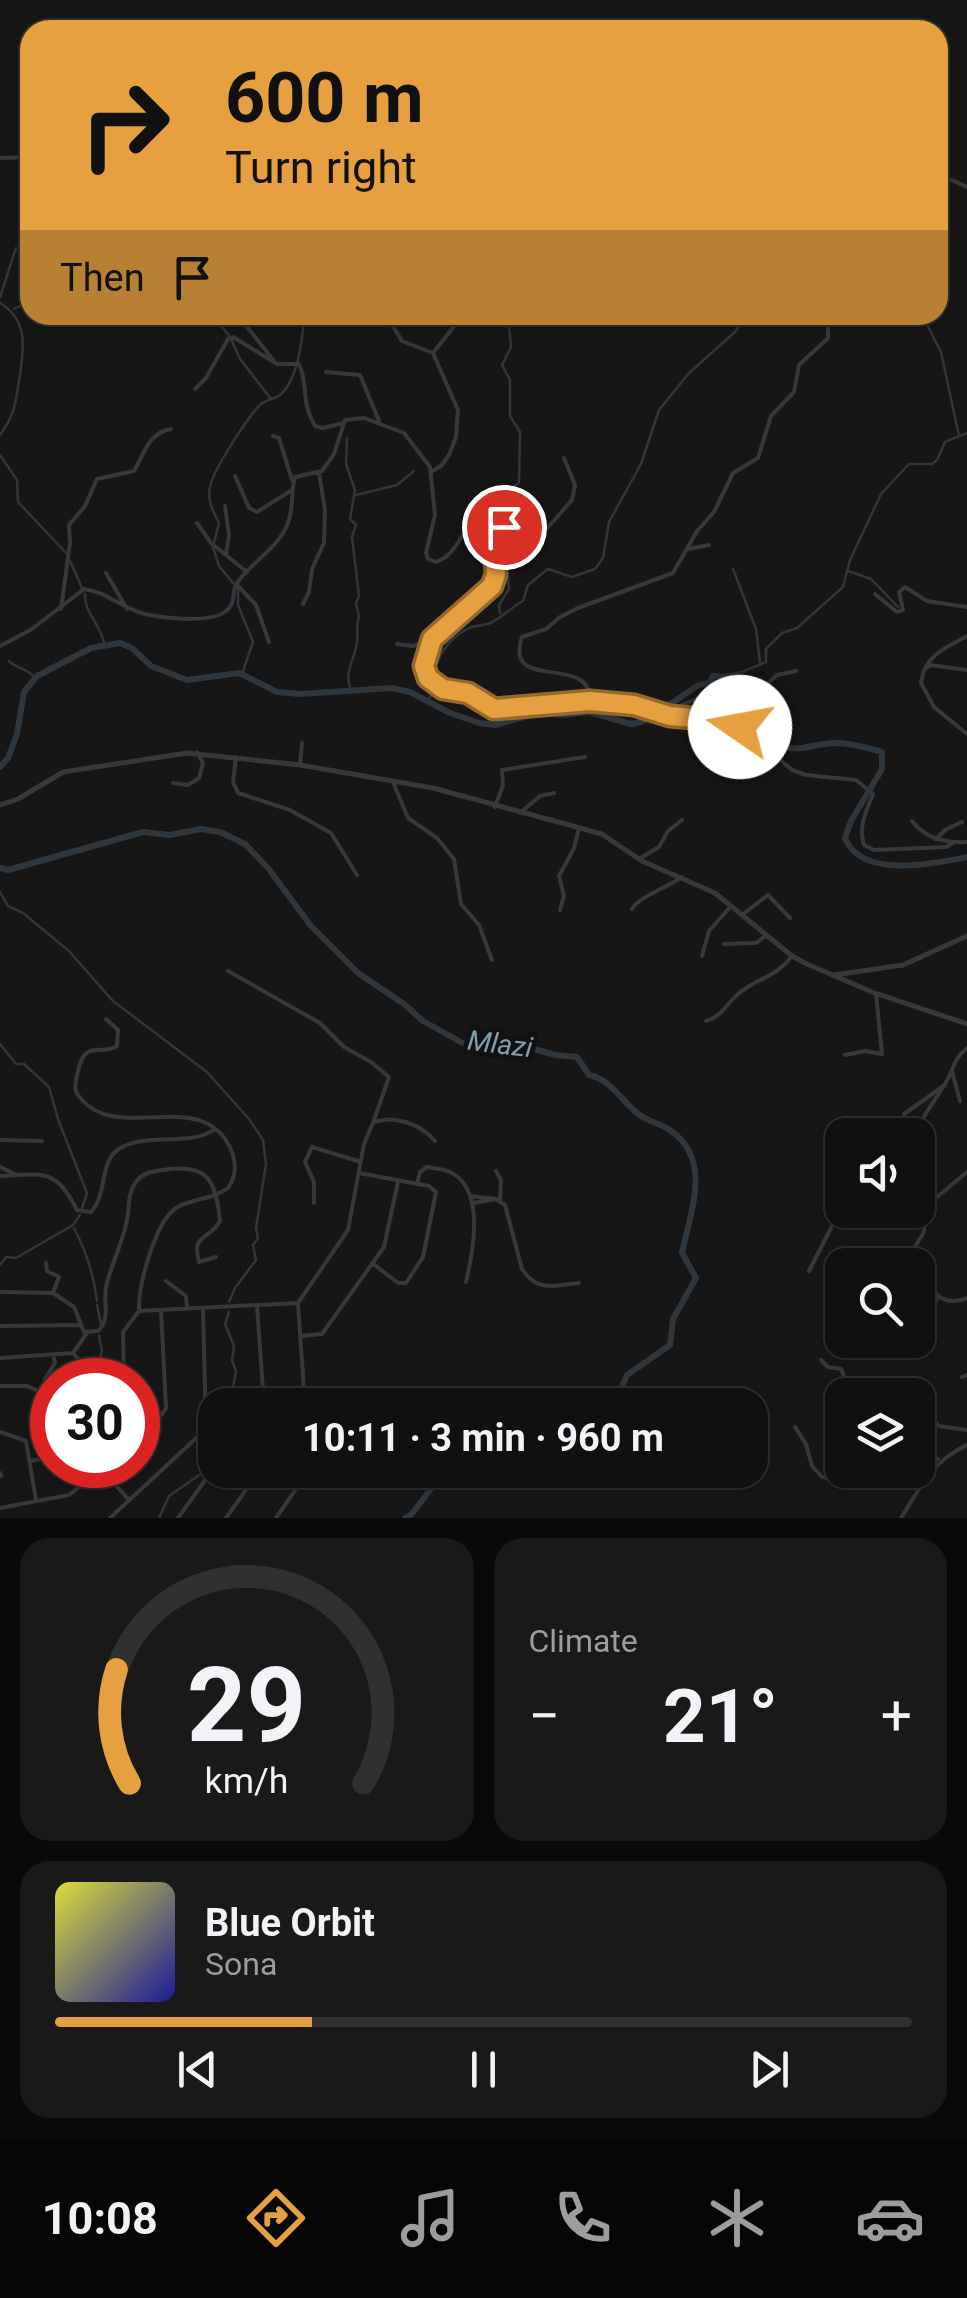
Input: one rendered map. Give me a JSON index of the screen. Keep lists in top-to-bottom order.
{
  "water": ["Mlazi"],
  "page": {
    "turn": ["600 m", "Turn right"],
    "then": "Then",
    "limit": "30",
    "trip": "10:11 · 3 min · 960 m",
    "tile": "Climate",
    "heat": ["−", "21°", "+"],
    "song": ["Blue Orbit", "Sona"],
    "tabs": "10:08",
    "gauge": ["29", "km/h"]
  }
}
